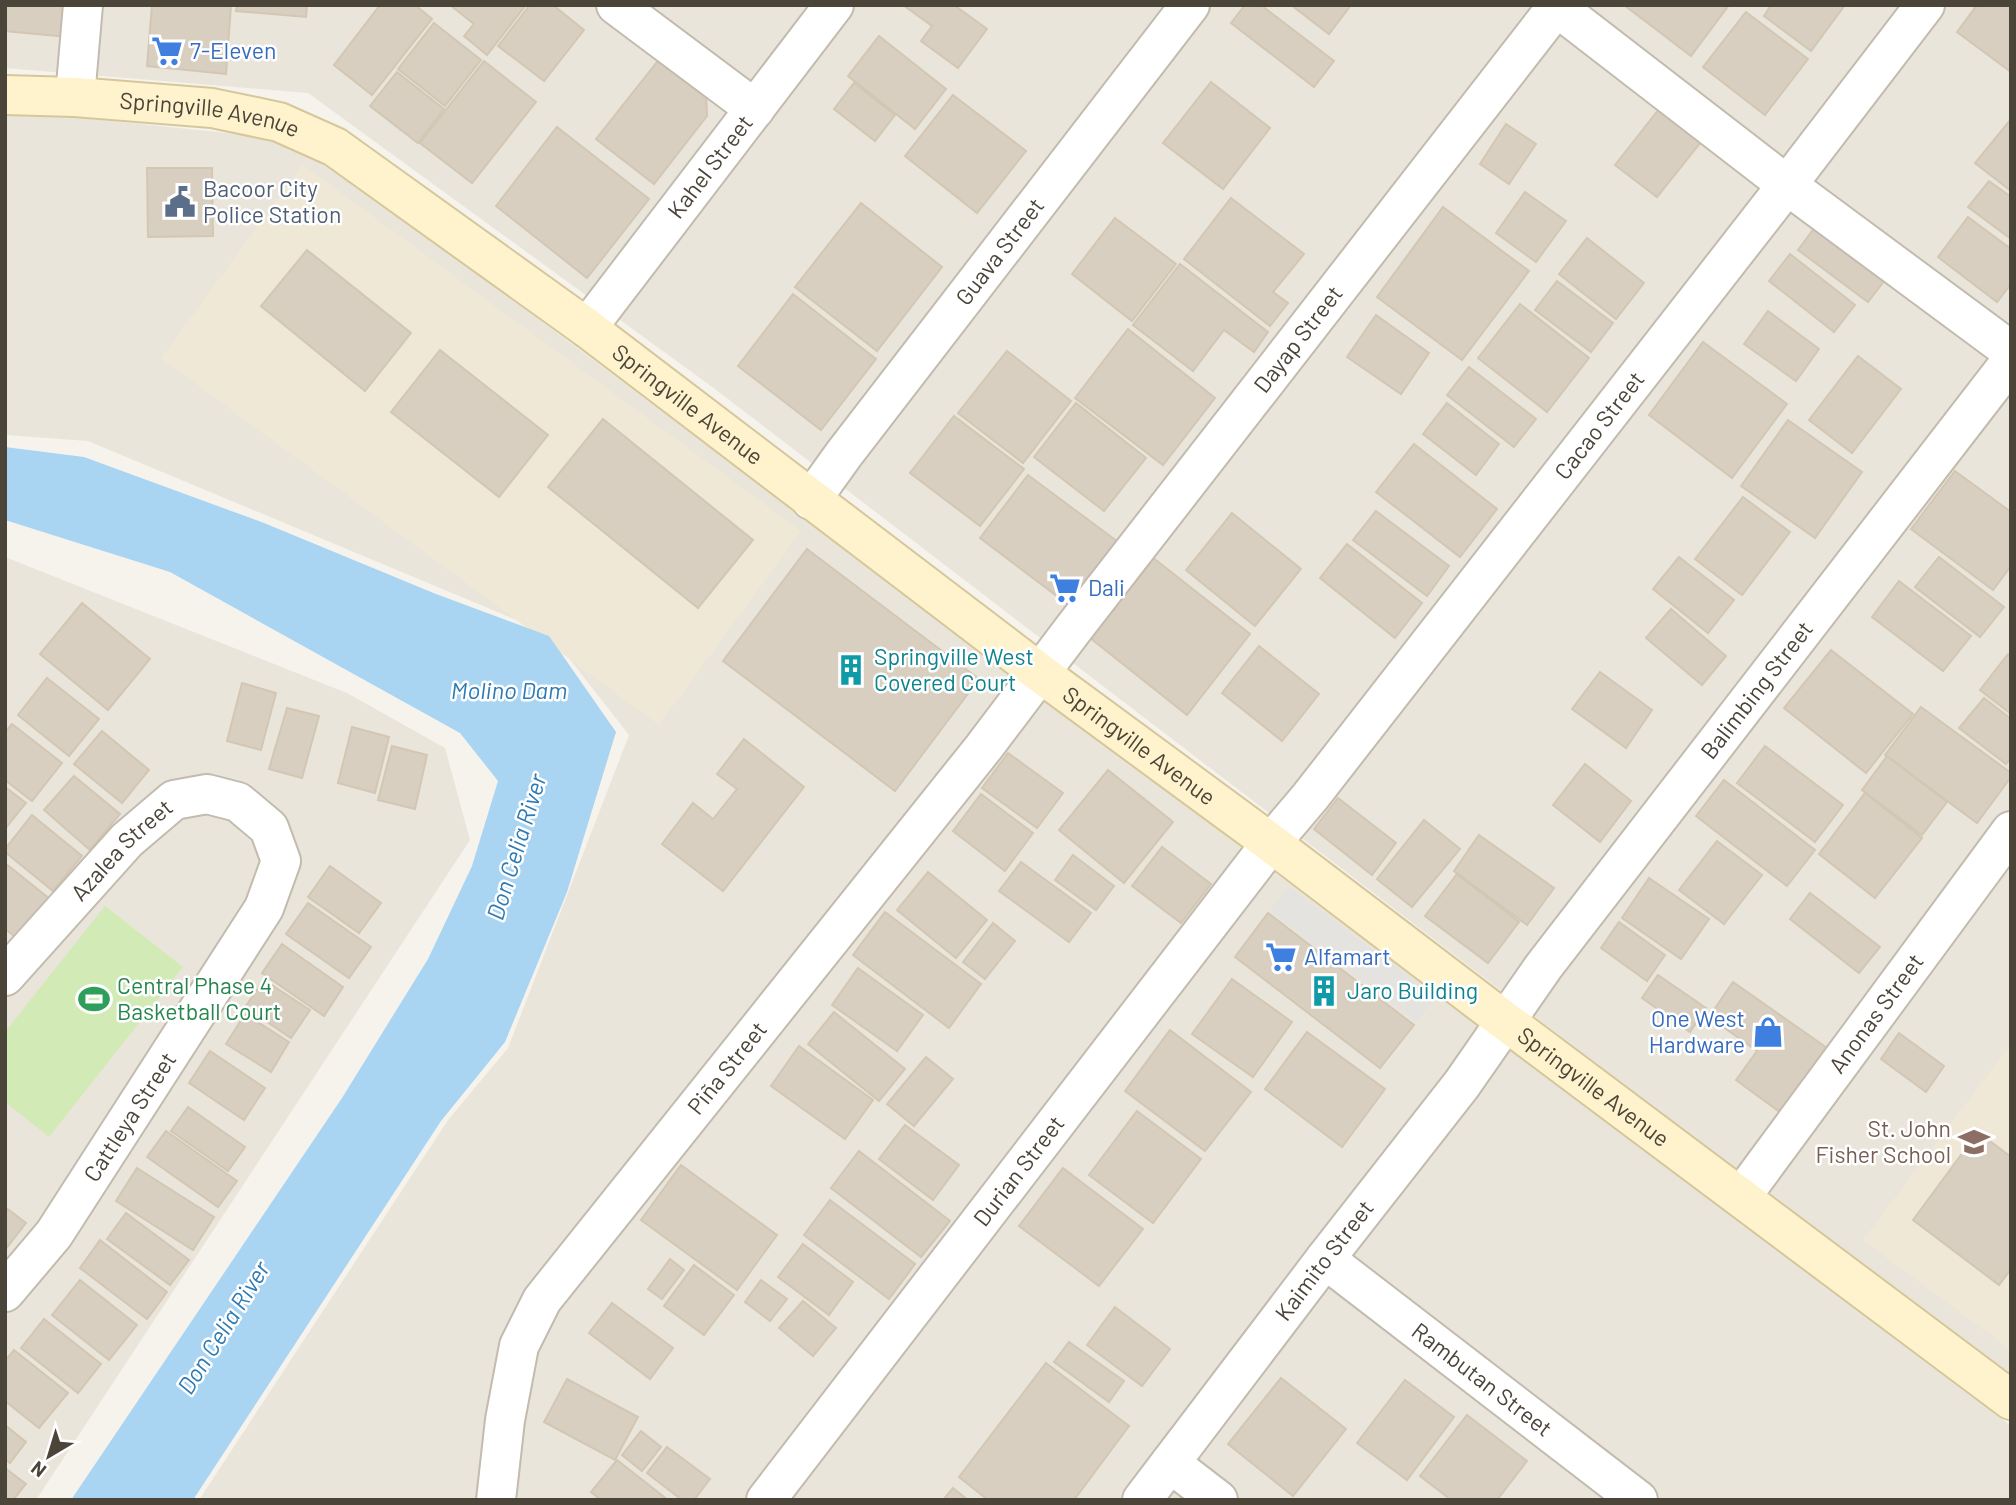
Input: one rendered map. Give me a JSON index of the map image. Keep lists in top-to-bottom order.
{
  "streets": {
    "street": [
      "Springville Avenue",
      "Kahel Street",
      "Guava Street",
      "Dayap Street",
      "Cacao Street",
      "Balimbing Street",
      "Azalea Street",
      "Anonas Street",
      "Piña Street",
      "Cattleya Street",
      "Durian Street",
      "Kaimito Street",
      "Rambutan Street"
    ]
  },
  "crossings": [
    ["Springville Avenue", "Kahel Street"],
    ["Springville Avenue", "Guava Street"],
    ["Springville Avenue", "Dayap Street"],
    ["Springville Avenue", "Cacao Street"],
    ["Springville Avenue", "Balimbing Street"],
    ["Springville Avenue", "Anonas Street"],
    ["Springville Avenue", "Piña Street"],
    ["Springville Avenue", "Durian Street"],
    ["Springville Avenue", "Kaimito Street"],
    ["Dayap Street", "Piña Street"],
    ["Cacao Street", "Durian Street"],
    ["Balimbing Street", "Kaimito Street"],
    ["Azalea Street", "Cattleya Street"],
    ["Kaimito Street", "Rambutan Street"]
  ],
  "water": ["Molino Dam", "Don Celia River"],
  "places": {
    "supermarket": ["7-Eleven", "Dali", "Alfamart"],
    "public building": ["Bacoor City Police Station"],
    "building": ["Springville West Covered Court", "Jaro Building"],
    "sports": ["Central Phase 4 Basketball Court"],
    "shop": ["One West Hardware"],
    "school or university": ["St. John Fisher School"]
  },
  "north": "bottom left"
}
